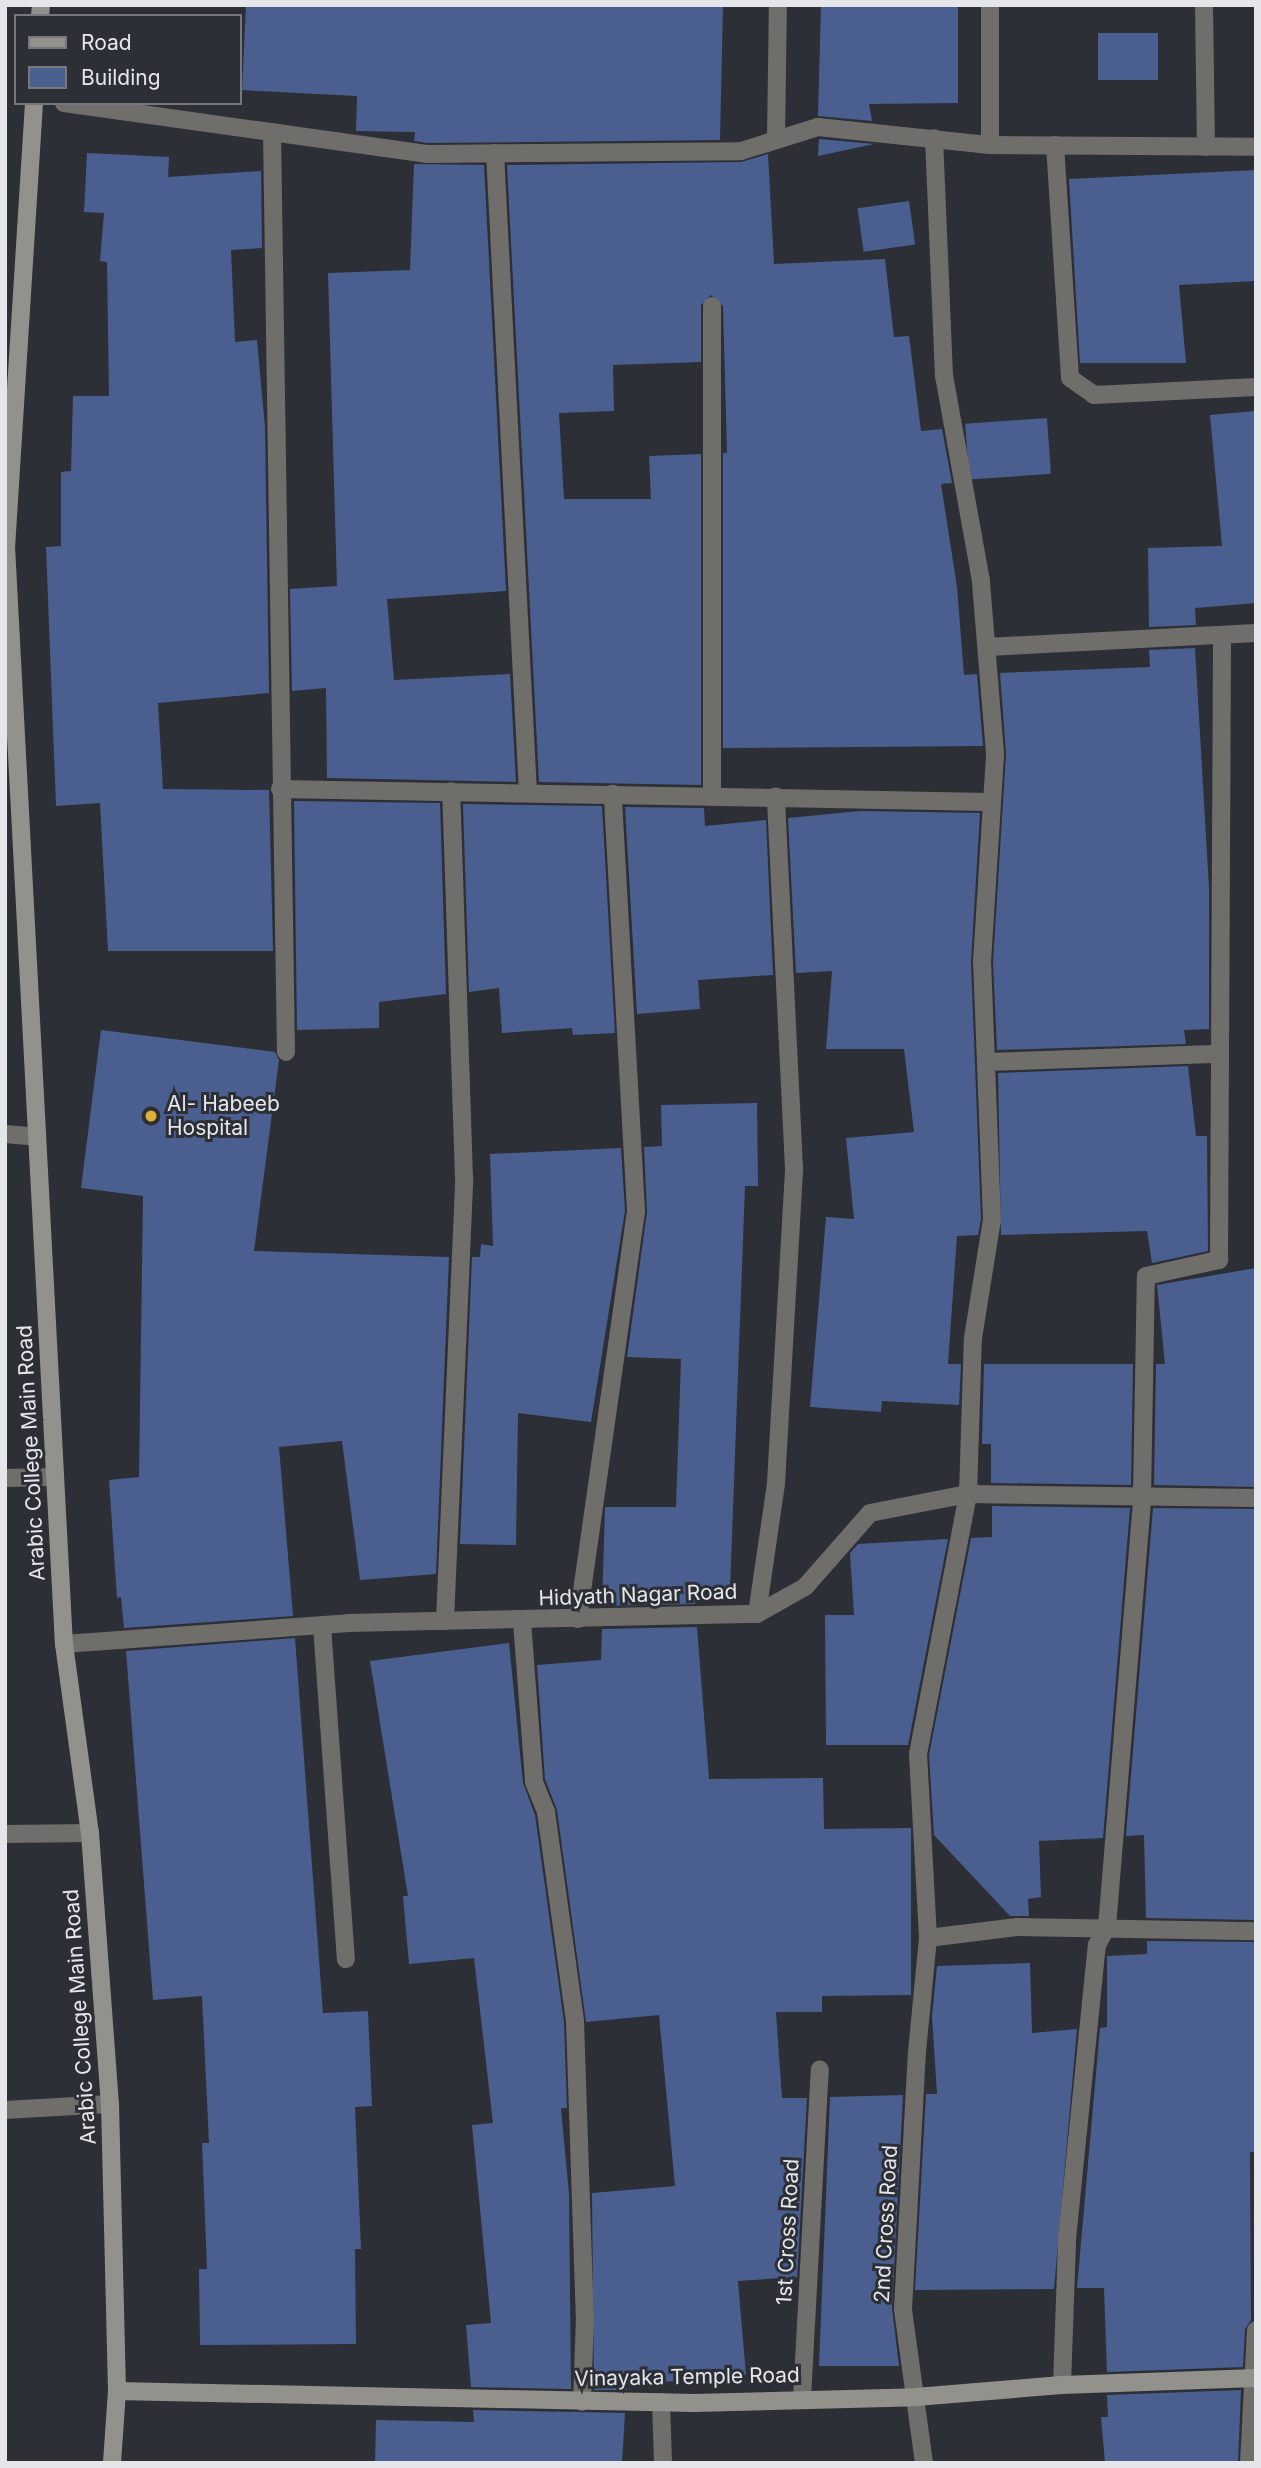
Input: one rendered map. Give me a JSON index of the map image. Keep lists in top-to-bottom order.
{
  "streets": {
    "main road": ["Arabic College Main Road", "Vinayaka Temple Road"],
    "street": ["Hidyath Nagar Road", "2nd Cross Road", "1st Cross Road"]
  },
  "crossings": [
    ["Arabic College Main Road", "Hidyath Nagar Road"],
    ["Arabic College Main Road", "Vinayaka Temple Road"],
    ["Hidyath Nagar Road", "2nd Cross Road"],
    ["2nd Cross Road", "Vinayaka Temple Road"],
    ["1st Cross Road", "Vinayaka Temple Road"]
  ],
  "places": ["Al- Habeeb Hospital"],
  "legend": ["Road", "Building"]
}
